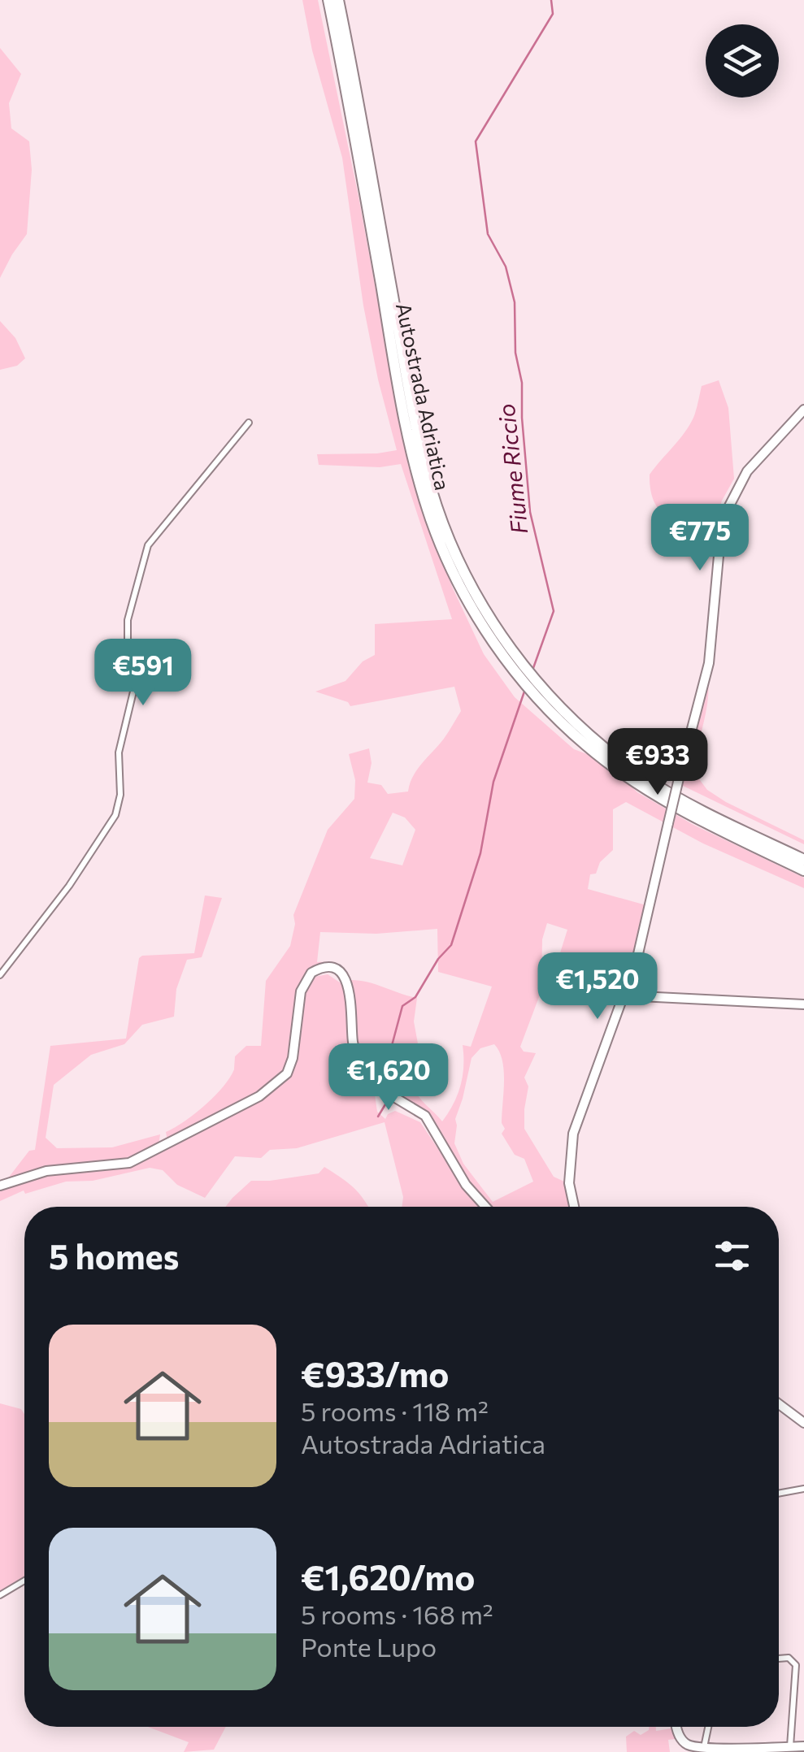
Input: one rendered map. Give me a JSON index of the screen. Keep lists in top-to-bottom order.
{
  "streets": {
    "highway": ["Autostrada Adriatica"]
  },
  "water": ["Fiume Riccio"],
  "page": {
    "price": [
      "€775",
      "€591",
      "€933",
      "€1,520",
      "€1,620"
    ],
    "heading": "5 homes",
    "list": [
      {
        "name": "€933/mo",
        "note": "5 rooms · 118 m² · Autostrada Adriatica"
      },
      {
        "name": "€1,620/mo",
        "note": "5 rooms · 168 m² · Ponte Lupo"
      }
    ]
  }
}
